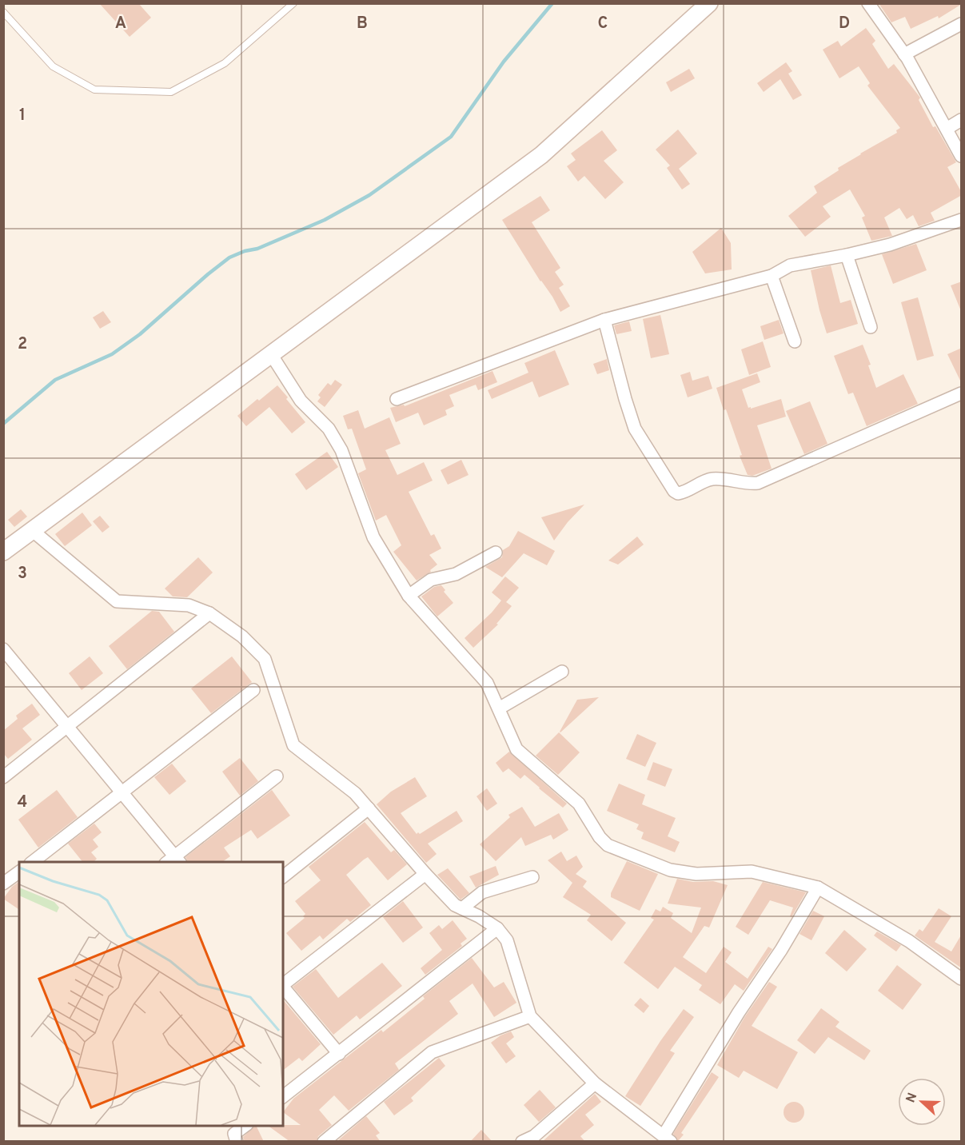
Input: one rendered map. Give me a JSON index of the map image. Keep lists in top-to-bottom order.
{
  "north": "left",
  "grid": {
    "columns": [
      "A",
      "B",
      "C",
      "D"
    ],
    "rows": [
      "1",
      "2",
      "3",
      "4"
    ]
  }
}
